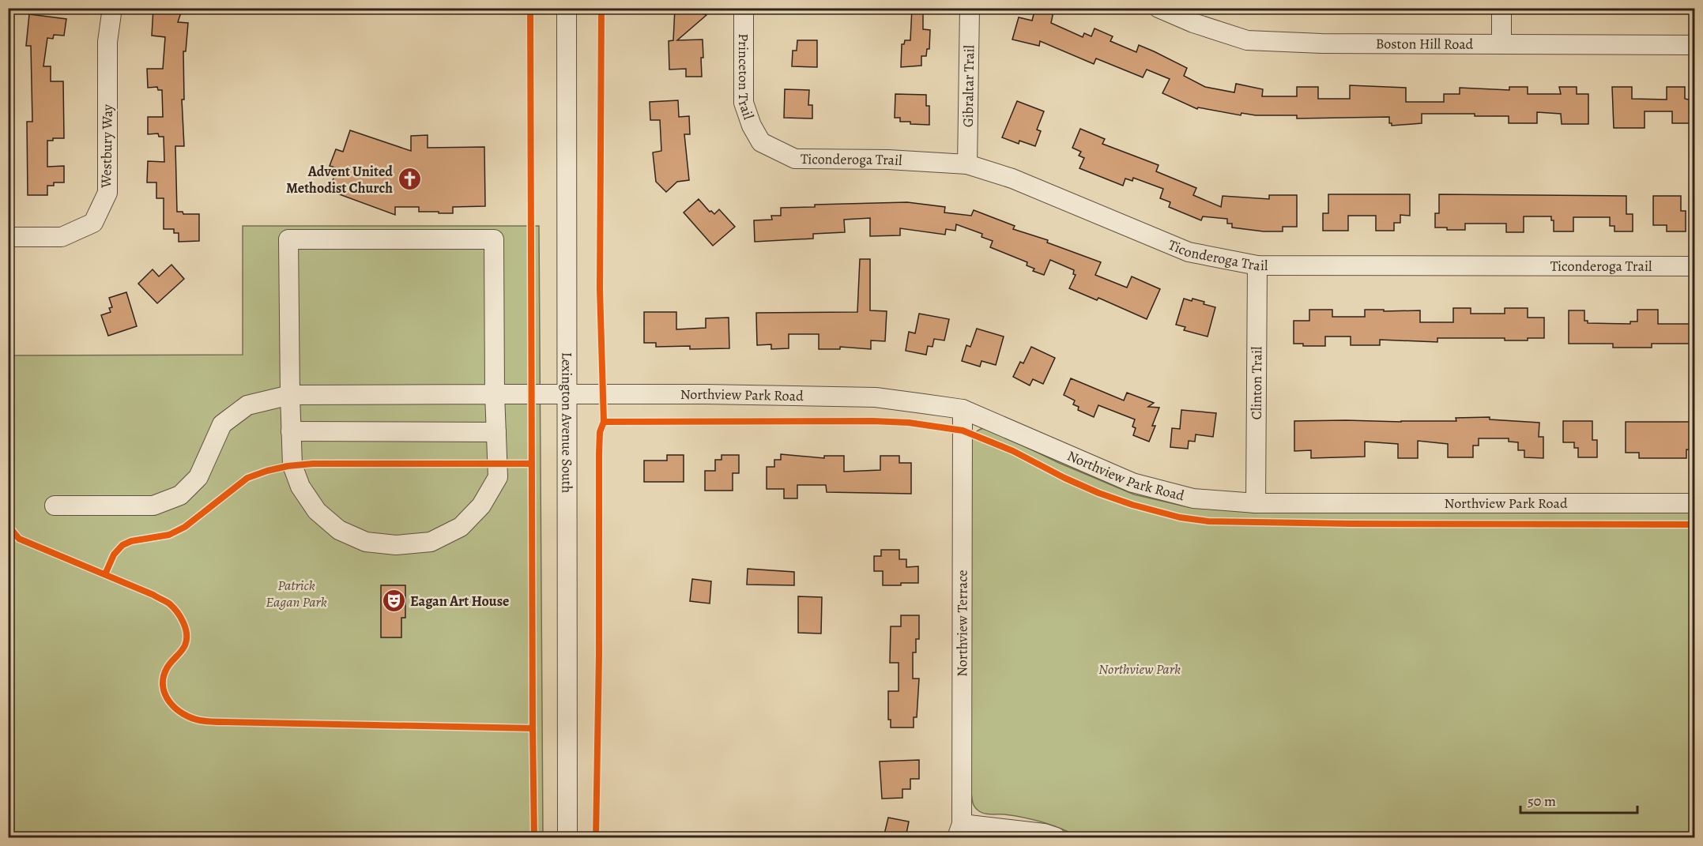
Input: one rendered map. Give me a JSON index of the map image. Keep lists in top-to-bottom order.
{
  "streets": {
    "street": [
      "Boston Hill Road",
      "Princeton Trail",
      "Gibraltar Trail",
      "Westbury Way",
      "Ticonderoga Trail",
      "Clinton Trail",
      "Northview Park Road",
      "Lexington Avenue South",
      "Northview Terrace"
    ]
  },
  "crossings": [
    ["Princeton Trail", "Ticonderoga Trail"],
    ["Gibraltar Trail", "Ticonderoga Trail"],
    ["Ticonderoga Trail", "Clinton Trail"],
    ["Clinton Trail", "Northview Park Road"],
    ["Northview Park Road", "Lexington Avenue South"],
    ["Northview Park Road", "Northview Terrace"]
  ],
  "parks": ["Patrick Eagan Park", "Northview Park"],
  "places": {
    "church": ["Advent United Methodist Church"],
    "theatre": ["Eagan Art House"]
  },
  "scale_bar": "50 m"
}
